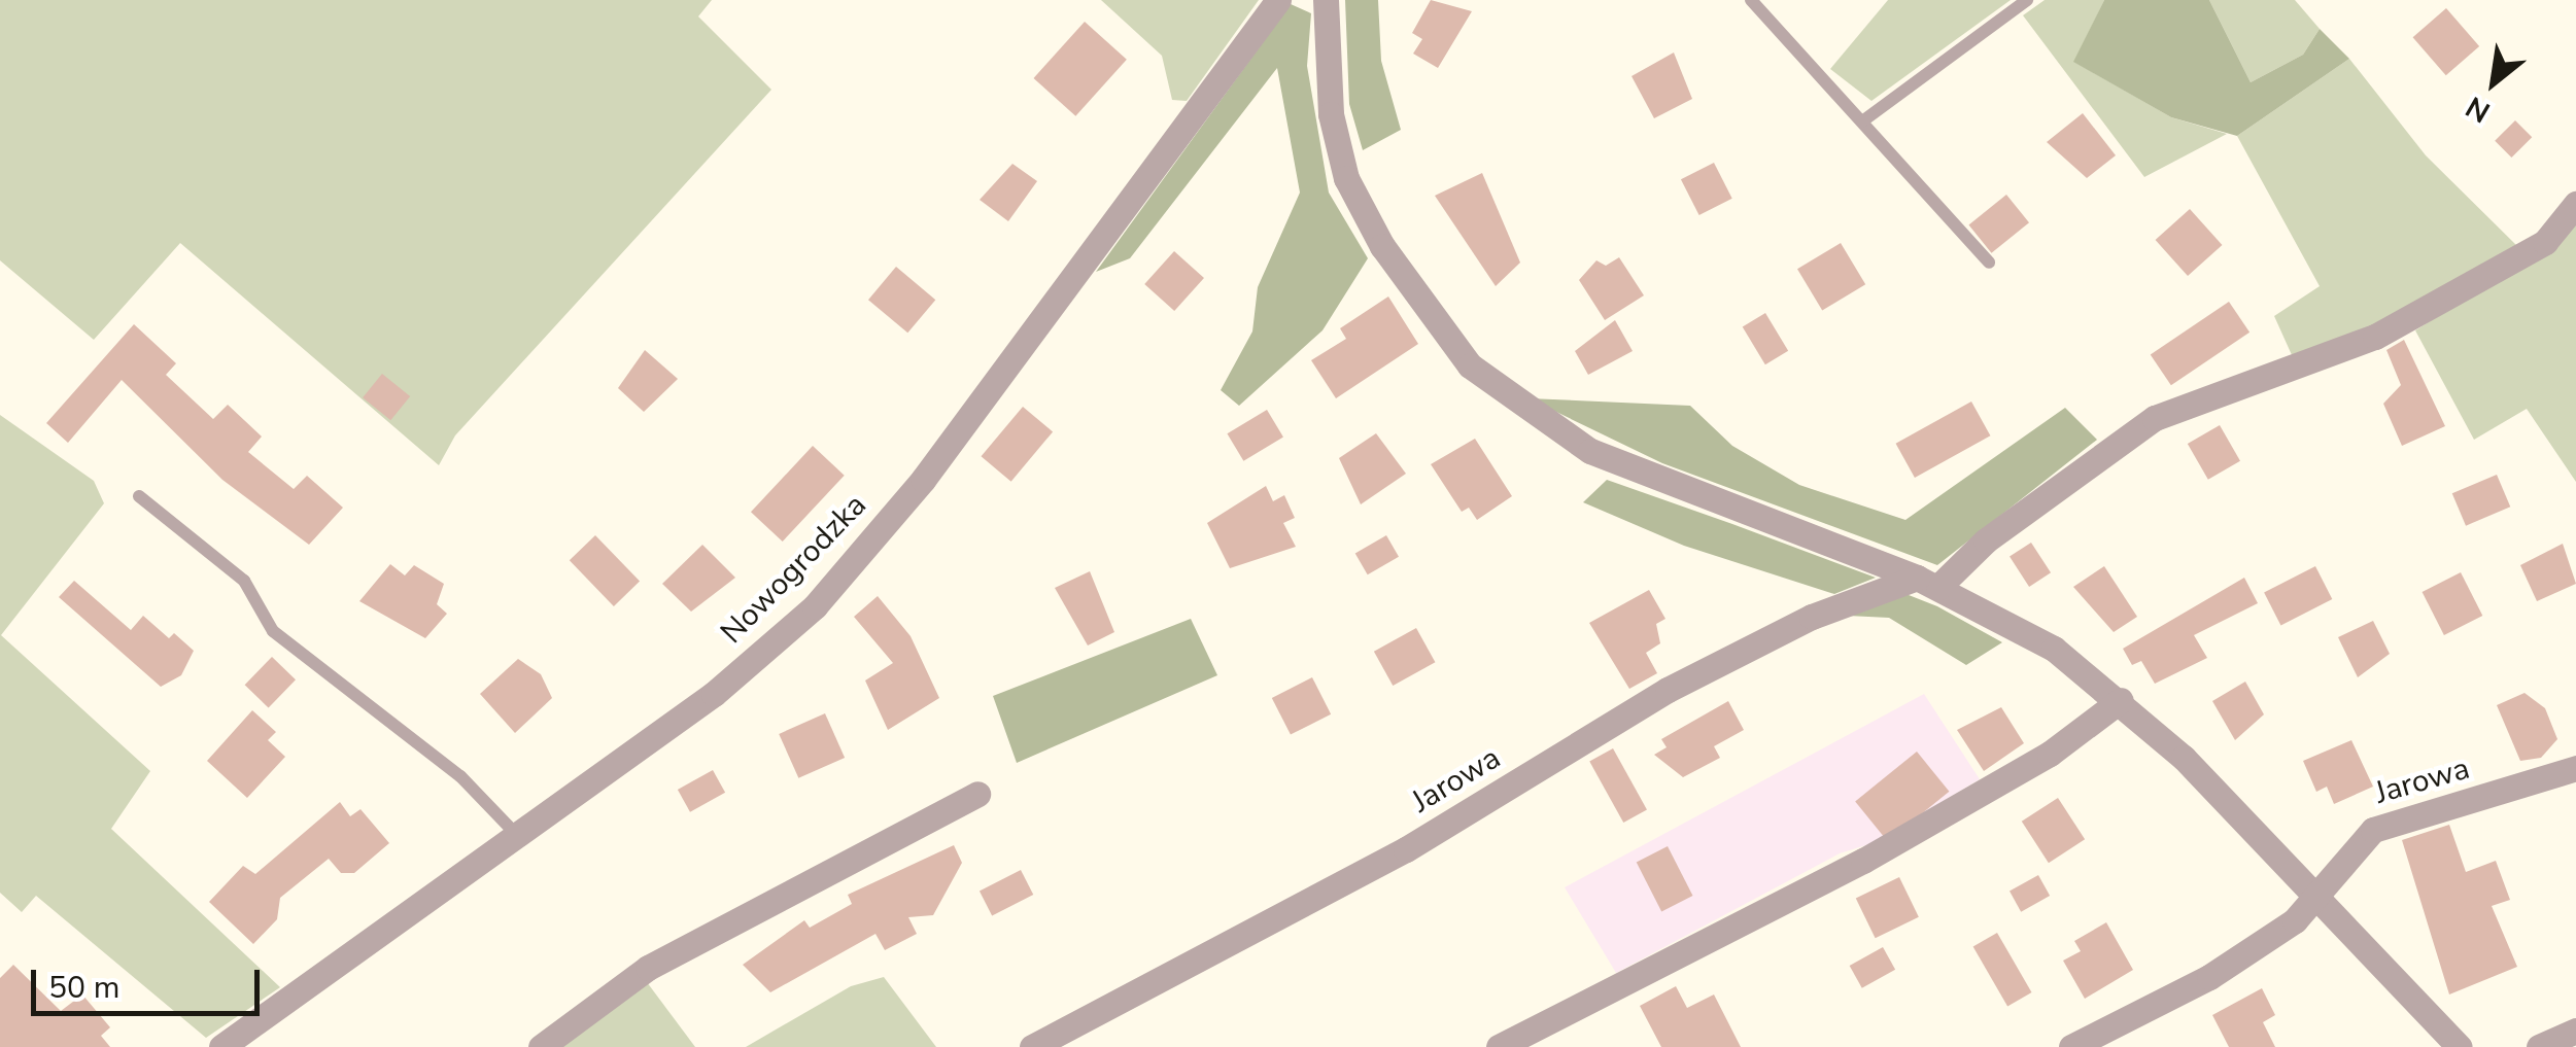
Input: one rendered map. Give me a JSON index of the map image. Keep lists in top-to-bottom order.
{
  "streets": {
    "street": ["Nowogrodzka", "Jarowa"]
  },
  "scale_bar": "50 m",
  "north": "bottom left"
}
